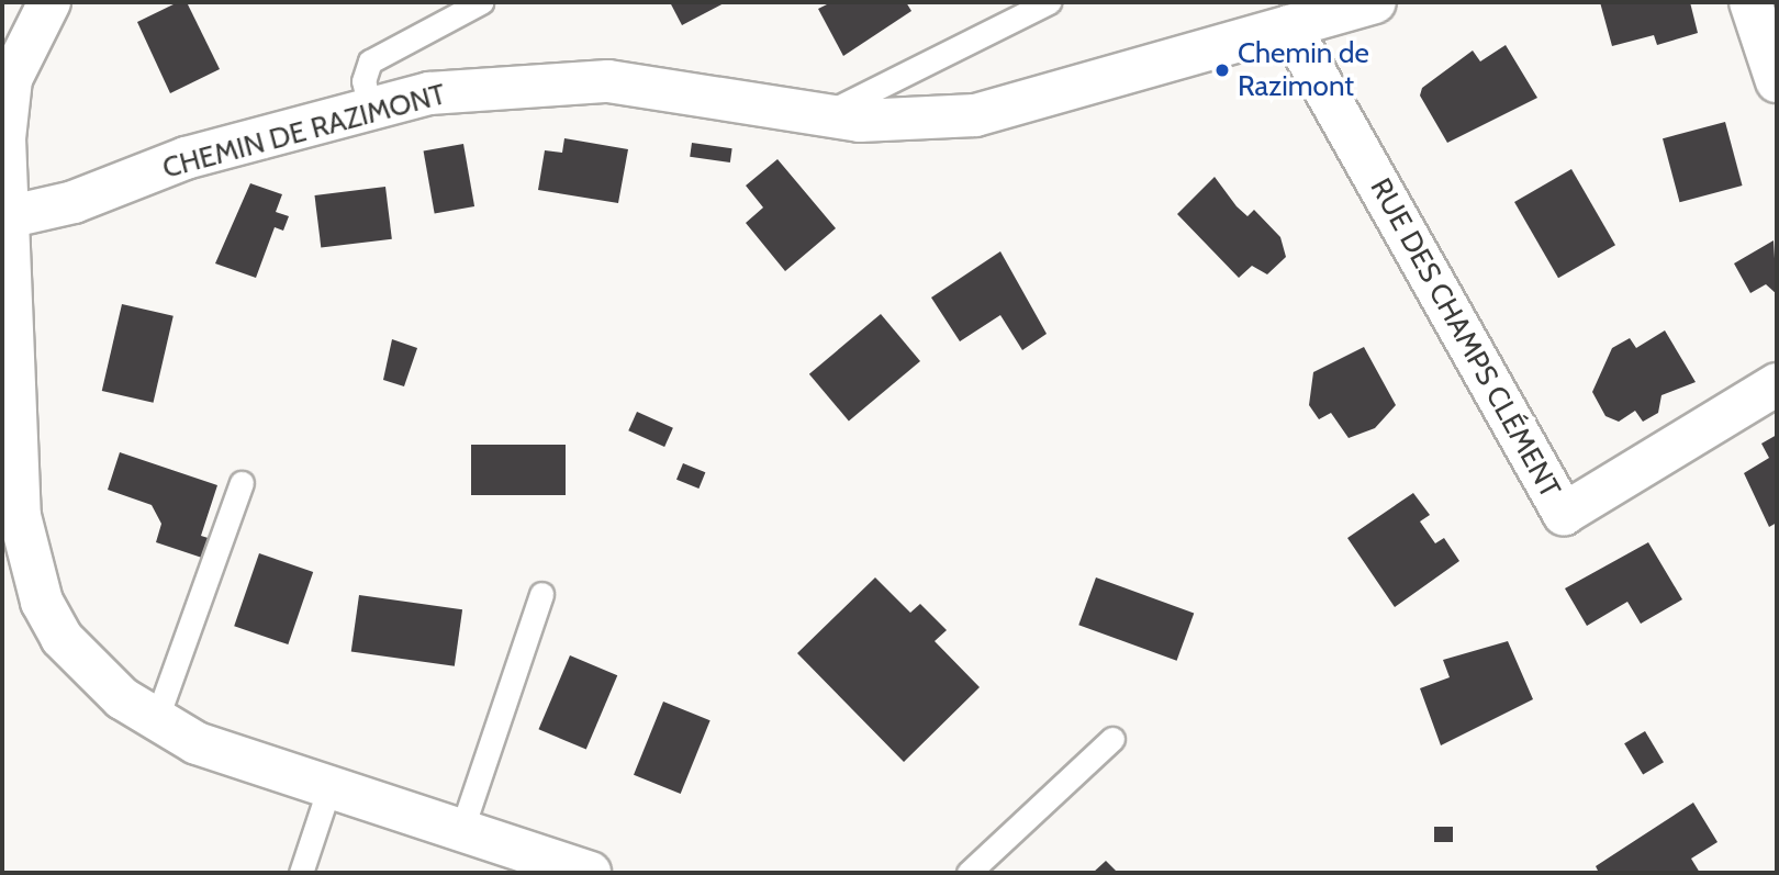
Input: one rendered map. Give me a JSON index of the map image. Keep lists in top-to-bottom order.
{
  "streets": {
    "street": ["CHEMIN DE RAZIMONT", "RUE DES CHAMPS CLÉMENT"]
  },
  "crossings": [
    ["CHEMIN DE RAZIMONT", "RUE DES CHAMPS CLÉMENT"]
  ],
  "places": ["Chemin de Razimont"]
}
